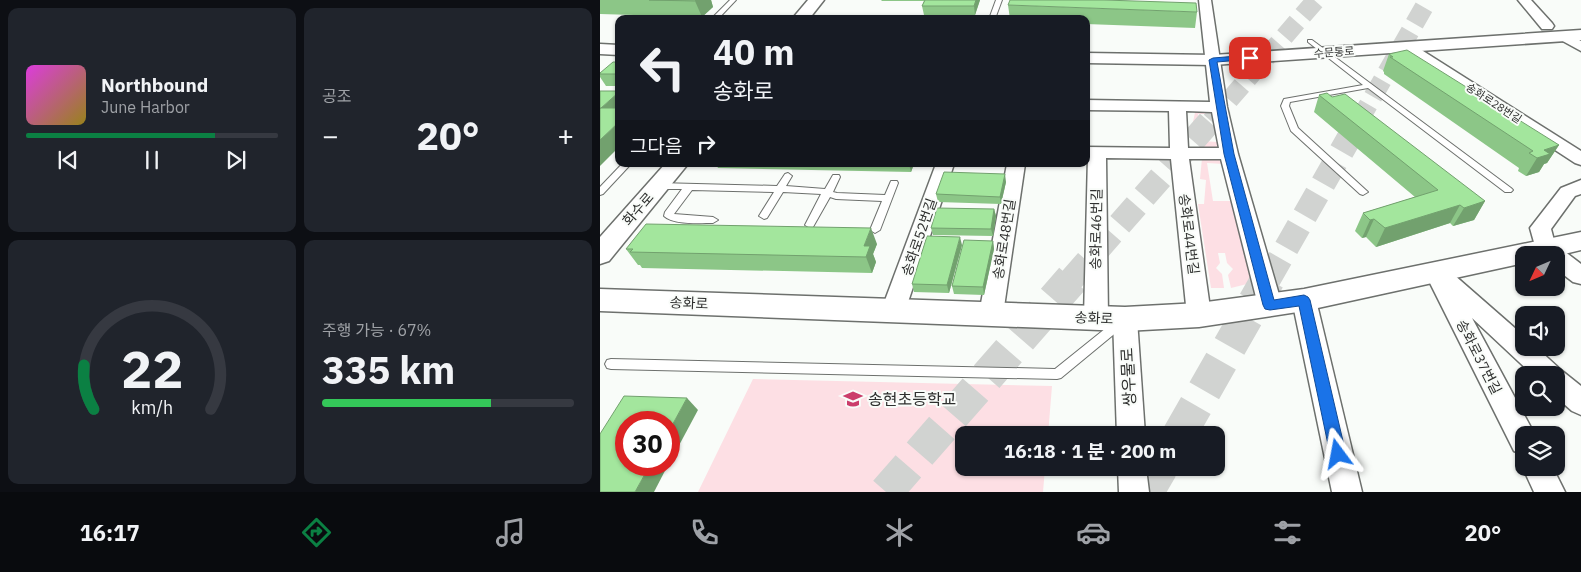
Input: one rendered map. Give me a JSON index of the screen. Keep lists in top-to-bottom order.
{
  "streets": {
    "street": [
      "수문통로",
      "송화로28번길",
      "화수로",
      "송화로46번길",
      "송화로44번길",
      "송화로52번길",
      "송화로48번길",
      "송화로",
      "송화로37번길",
      "쌍우물로"
    ]
  },
  "crossings": [
    ["수문통로", "송화로28번길"],
    ["송화로46번길", "송화로"],
    ["송화로44번길", "송화로"],
    ["송화로52번길", "송화로"],
    ["송화로48번길", "송화로"],
    ["송화로", "송화로37번길"],
    ["송화로", "쌍우물로"]
  ],
  "places": {
    "school or university": ["송현초등학교"]
  },
  "north": "bottom left",
  "page": {
    "tile": [
      "공조",
      ["주행 가능 · 67%", "335 km"]
    ],
    "turn": ["40 m", "송화로"],
    "song": ["Northbound", "June Harbor"],
    "heat": ["−", "20°", "+"],
    "then": "그다음",
    "limit": "30",
    "trip": "16:18 · 1 분 · 200 m",
    "tabs": ["16:17", "20°"],
    "gauge": ["22", "km/h"]
  }
}
